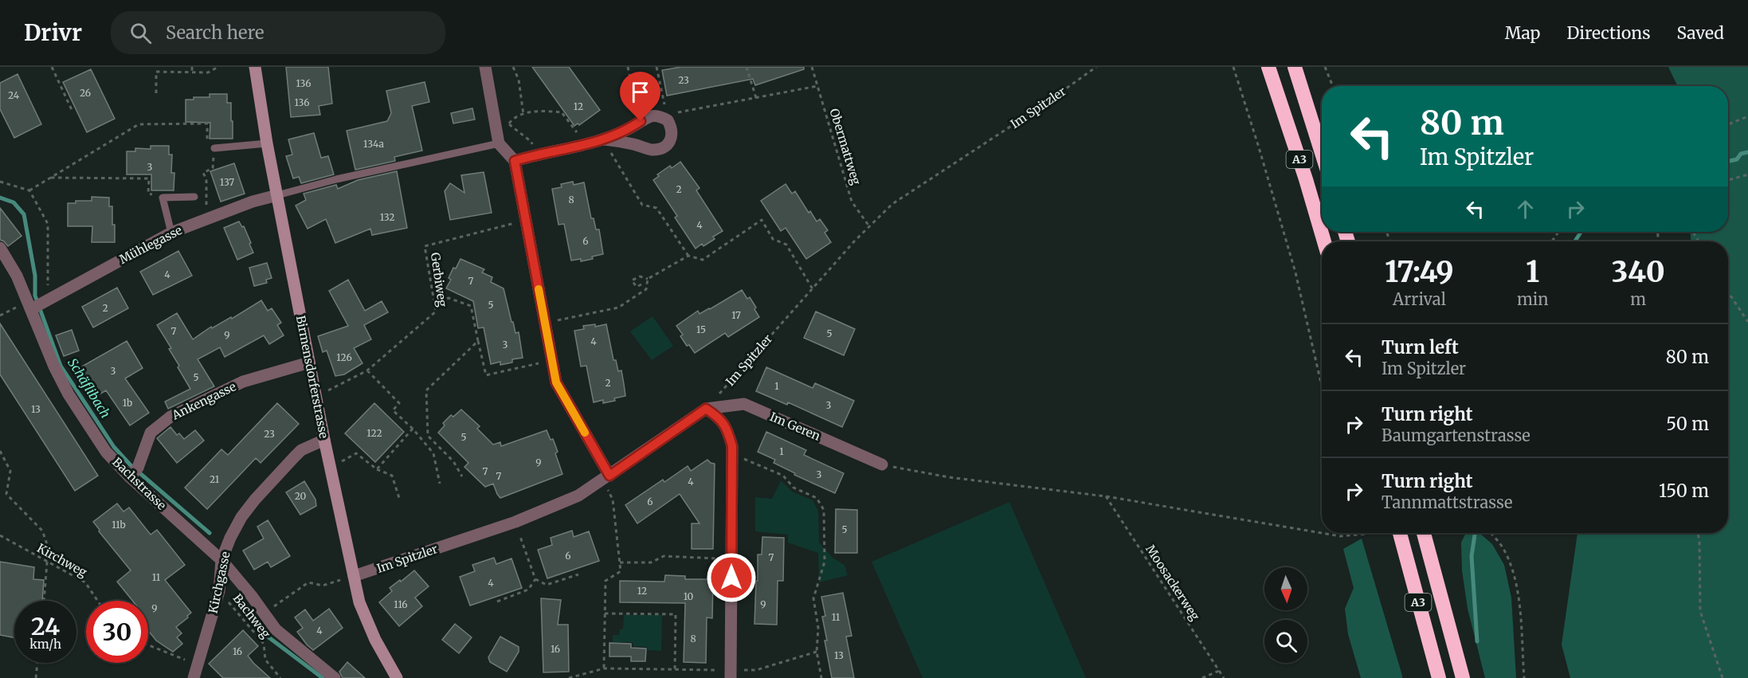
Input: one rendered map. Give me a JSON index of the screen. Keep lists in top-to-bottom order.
{
  "streets": {
    "highway": ["A3"],
    "main road": ["Birmensdorferstrasse"],
    "street": [
      "Im Spitzler",
      "Mühlegasse",
      "Ankengasse",
      "Im Geren",
      "Bachstrasse",
      "Kirchgasse"
    ],
    "path": [
      "Obermattweg",
      "Gerbiweg",
      "Kirchweg",
      "Moosackerweg",
      "Bachweg"
    ]
  },
  "crossings": [
    ["Im Spitzler", "Obermattweg"],
    ["Im Spitzler", "Birmensdorferstrasse"],
    ["Im Spitzler", "Im Geren"],
    ["Mühlegasse", "Birmensdorferstrasse"],
    ["Mühlegasse", "Bachstrasse"],
    ["Birmensdorferstrasse", "Ankengasse"],
    ["Birmensdorferstrasse", "Kirchgasse"],
    ["Ankengasse", "Bachstrasse"],
    ["Bachstrasse", "Kirchgasse"],
    ["Kirchgasse", "Bachweg"]
  ],
  "water": ["Schäflibach"],
  "house_numbers": [
    "23",
    "136",
    "26",
    "24",
    "136",
    "12",
    "134a",
    "3",
    "137",
    "2",
    "8",
    "132",
    "4",
    "6",
    "4",
    "7",
    "5",
    "2",
    "17",
    "15",
    "7",
    "5",
    "9",
    "4",
    "3",
    "126",
    "3",
    "5",
    "2",
    "1",
    "1b",
    "3",
    "13",
    "122",
    "23",
    "5",
    "1",
    "9",
    "7",
    "3",
    "7",
    "21",
    "4",
    "20",
    "6",
    "11b",
    "5",
    "6",
    "7",
    "11",
    "4",
    "12",
    "10",
    "116",
    "9",
    "9",
    "11",
    "4",
    "8",
    "16",
    "16",
    "13"
  ],
  "north": "bottom",
  "page": {
    "header": "Drivr",
    "search": "Search here",
    "nav": ["Map", "Directions", "Saved"],
    "turn": ["80 m", "Im Spitzler"],
    "eta": [
      "17:49",
      "Arrival",
      "1",
      "min",
      "340",
      "m"
    ],
    "list": [
      {
        "name": "Turn left",
        "note": "Im Spitzler",
        "value": "80 m"
      },
      {
        "name": "Turn right",
        "note": "Baumgartenstrasse",
        "value": "50 m"
      },
      {
        "name": "Turn right",
        "note": "Tannmattstrasse",
        "value": "150 m"
      }
    ],
    "speed": "24 km/h",
    "limit": "30"
  }
}
